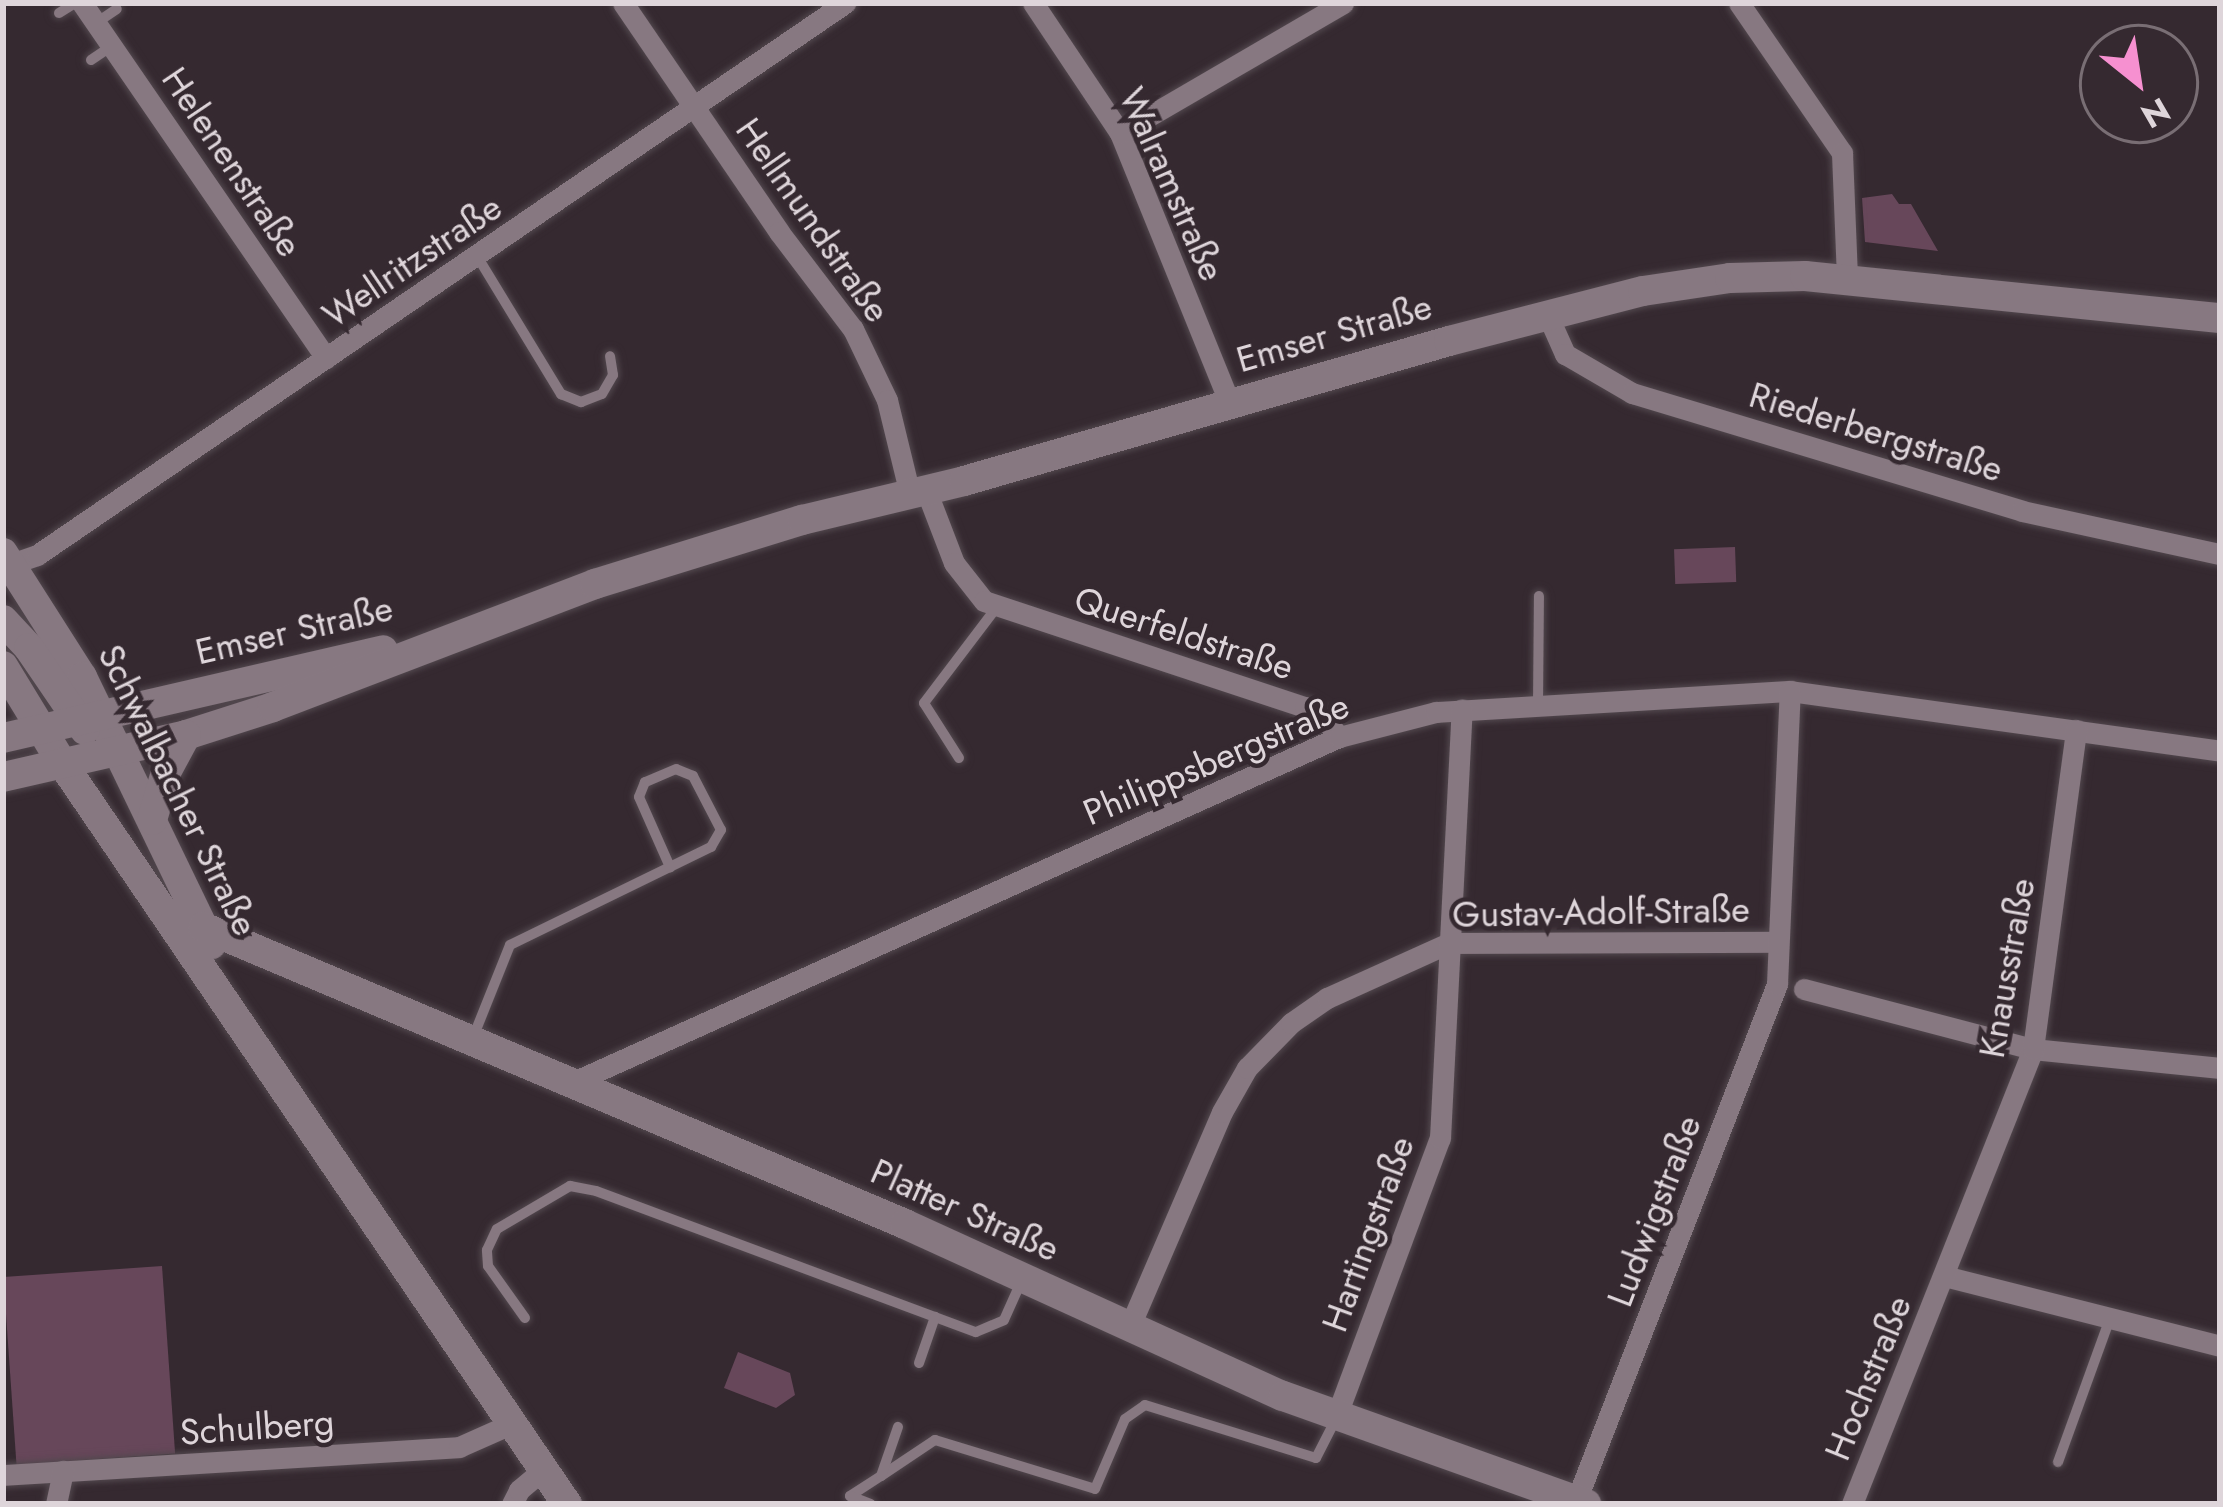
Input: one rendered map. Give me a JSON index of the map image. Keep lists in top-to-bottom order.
{
  "streets": {
    "street": [
      "Helenenstraße",
      "Walramstraße",
      "Hellmundstraße",
      "Wellritzstraße",
      "Emser Straße",
      "Riederbergstraße",
      "Querfeldstraße",
      "Philippsbergstraße",
      "Schwalbacher Straße",
      "Gustav-Adolf-Straße",
      "Knausstraße",
      "Platter Straße",
      "Ludwigstraße",
      "Hartingstraße",
      "Hochstraße",
      "Schulberg"
    ]
  },
  "crossings": [
    ["Helenenstraße", "Wellritzstraße"],
    ["Walramstraße", "Emser Straße"],
    ["Hellmundstraße", "Wellritzstraße"],
    ["Hellmundstraße", "Emser Straße"],
    ["Hellmundstraße", "Querfeldstraße"],
    ["Wellritzstraße", "Schwalbacher Straße"],
    ["Emser Straße", "Riederbergstraße"],
    ["Emser Straße", "Querfeldstraße"],
    ["Emser Straße", "Schwalbacher Straße"],
    ["Querfeldstraße", "Philippsbergstraße"],
    ["Philippsbergstraße", "Knausstraße"],
    ["Philippsbergstraße", "Platter Straße"],
    ["Philippsbergstraße", "Ludwigstraße"],
    ["Philippsbergstraße", "Hartingstraße"],
    ["Schwalbacher Straße", "Platter Straße"],
    ["Schwalbacher Straße", "Schulberg"],
    ["Gustav-Adolf-Straße", "Platter Straße"],
    ["Gustav-Adolf-Straße", "Ludwigstraße"],
    ["Gustav-Adolf-Straße", "Hartingstraße"],
    ["Knausstraße", "Hochstraße"],
    ["Platter Straße", "Ludwigstraße"],
    ["Platter Straße", "Hartingstraße"]
  ],
  "north": "bottom right"
}
